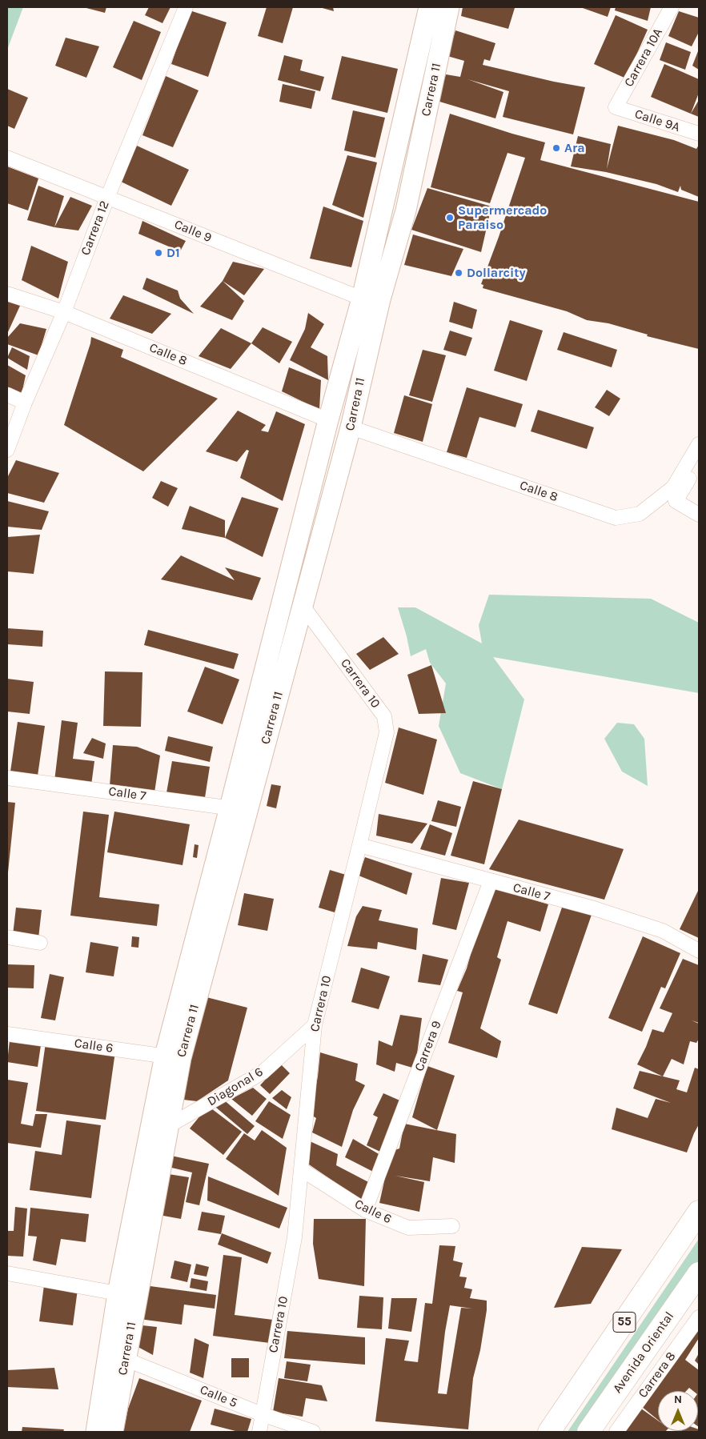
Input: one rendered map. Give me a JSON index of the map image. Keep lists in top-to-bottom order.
{
  "streets": {
    "main road": ["Carrera 11", "55", "Avenida Oriental"],
    "street": [
      "Carrera 10A",
      "Calle 9A",
      "Carrera 12",
      "Calle 9",
      "Calle 8",
      "Carrera 10",
      "Calle 7",
      "Calle 6",
      "Carrera 9",
      "Diagonal 6",
      "Carrera 8",
      "Calle 5"
    ]
  },
  "crossings": [
    ["Carrera 10A", "Calle 9A"],
    ["Carrera 11", "Calle 9"],
    ["Carrera 11", "Calle 8"],
    ["Carrera 11", "Carrera 10"],
    ["Carrera 11", "Calle 7"],
    ["Carrera 11", "Calle 6"],
    ["Carrera 11", "Diagonal 6"],
    ["Carrera 11", "Calle 5"],
    ["Carrera 12", "Calle 9"],
    ["Carrera 12", "Calle 8"],
    ["Carrera 10", "Calle 7"],
    ["Carrera 10", "Calle 6"],
    ["Carrera 10", "Diagonal 6"],
    ["Carrera 10", "Calle 5"],
    ["Calle 7", "Carrera 9"],
    ["Calle 6", "Carrera 9"]
  ],
  "places": [
    "Ara",
    "Supermercado Paraiso",
    "D1",
    "Dollarcity"
  ],
  "north": "top"
}
